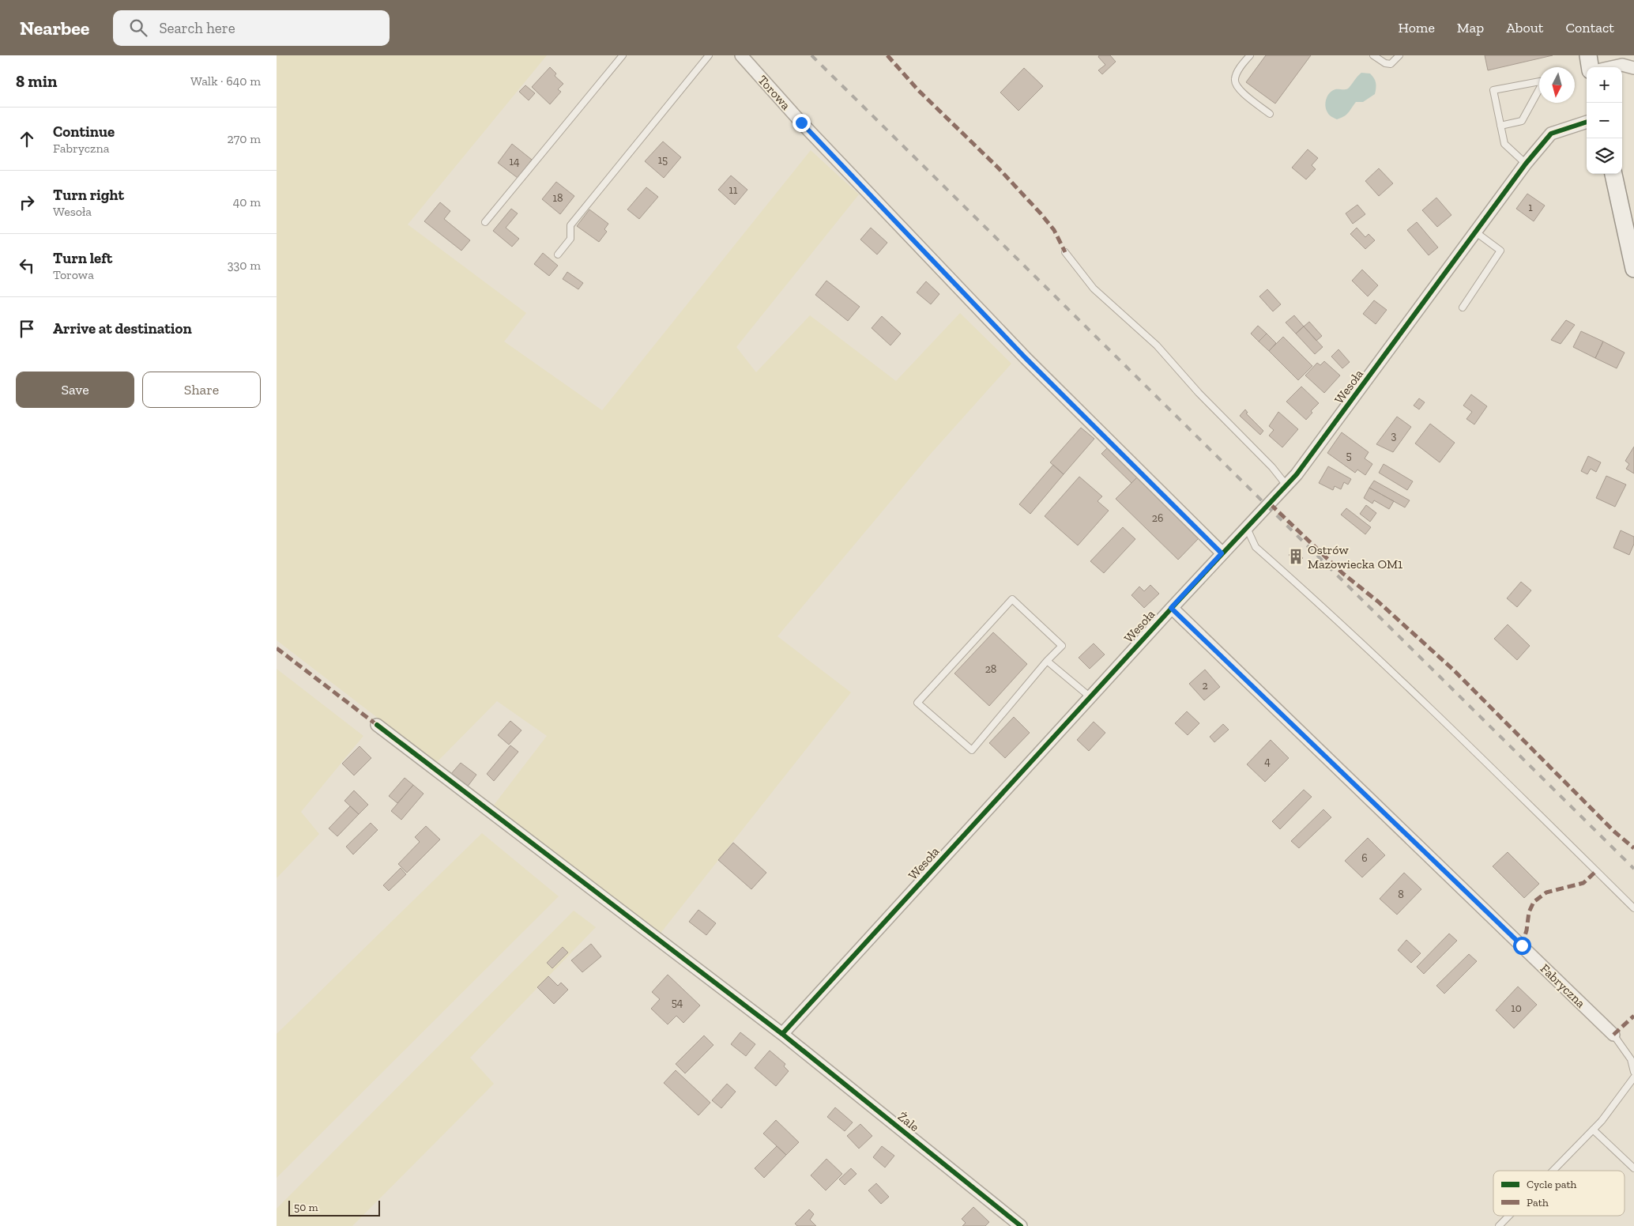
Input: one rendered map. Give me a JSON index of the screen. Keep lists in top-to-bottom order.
{
  "streets": {
    "street": [
      "Torowa",
      "Wesoła",
      "Fabryczna",
      "Żale"
    ]
  },
  "crossings": [
    ["Torowa", "Wesoła"],
    ["Wesoła", "Fabryczna"],
    ["Wesoła", "Żale"]
  ],
  "places": {
    "building": ["Ostrów Mazowiecka OM1"]
  },
  "house_numbers": [
    "15",
    "14",
    "11",
    "18",
    "1",
    "3",
    "5",
    "26",
    "28",
    "2",
    "4",
    "6",
    "8",
    "54",
    "10"
  ],
  "legend": ["Cycle path", "Path"],
  "scale_bar": "50 m",
  "north": "bottom",
  "page": {
    "header": "Nearbee",
    "search": "Search here",
    "nav": [
      "Home",
      "Map",
      "About",
      "Contact"
    ],
    "heading": ["8 min", "Walk · 640 m"],
    "map_buttons": ["+", "−"],
    "list": [
      ["Continue", "Fabryczna", "270 m"],
      ["Turn right", "Wesoła", "40 m"],
      ["Turn left", "Torowa", "330 m"],
      "Arrive at destination"
    ],
    "buttons": ["Save", "Share"],
    "scale": "50 m"
  }
}
